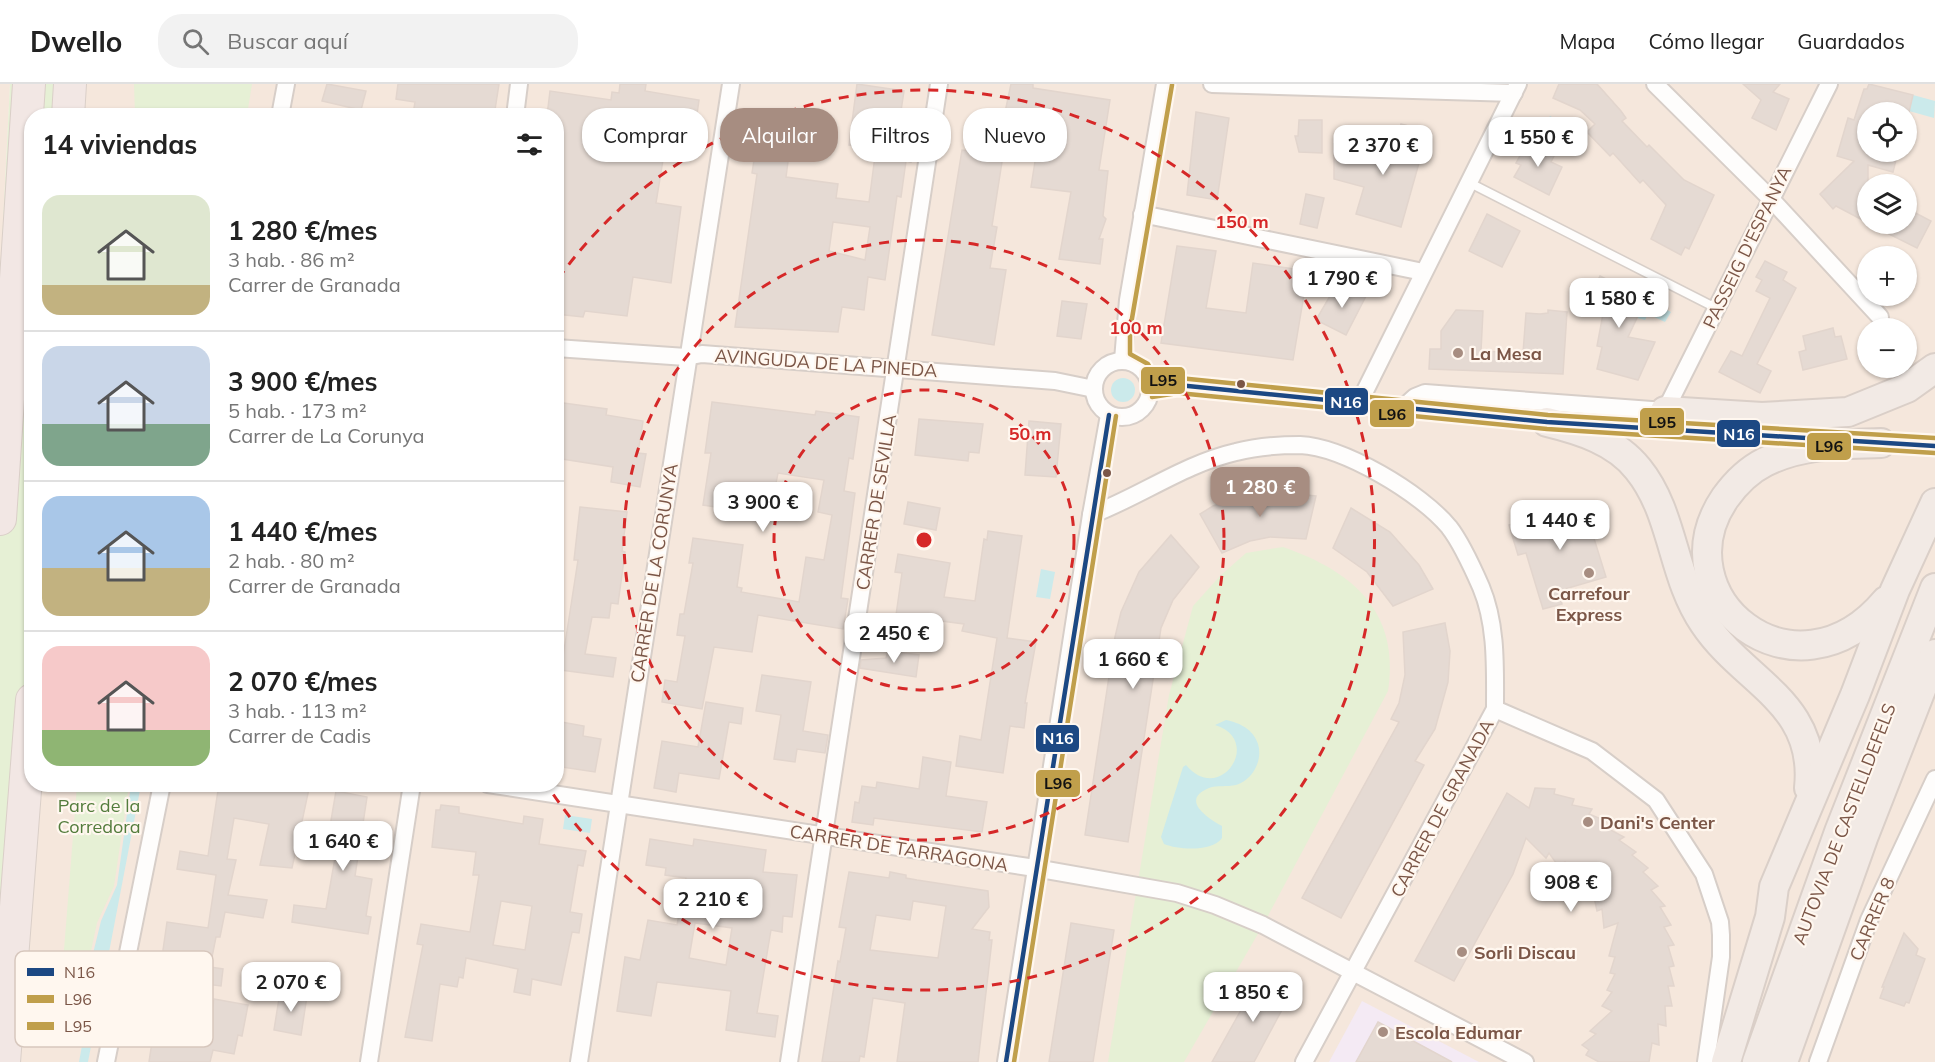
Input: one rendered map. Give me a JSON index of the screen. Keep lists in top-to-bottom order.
{
  "streets": {
    "highway": ["AUTOVIA DE CASTELLDEFELS"],
    "street": [
      "PASSEIG D'ESPANYA",
      "AVINGUDA DE LA PINEDA",
      "CARRER DE SEVILLA",
      "CARRER DE LA CORUNYA",
      "CARRER DE GRANADA",
      "CARRER DE TARRAGONA",
      "CARRER 8"
    ]
  },
  "crossings": [
    ["AVINGUDA DE LA PINEDA", "CARRER DE SEVILLA"],
    ["AVINGUDA DE LA PINEDA", "CARRER DE LA CORUNYA"],
    ["CARRER DE SEVILLA", "CARRER DE TARRAGONA"],
    ["CARRER DE LA CORUNYA", "CARRER DE TARRAGONA"],
    ["CARRER DE GRANADA", "CARRER DE TARRAGONA"]
  ],
  "parks": ["Parc de la Corredora"],
  "places": [
    "La Mesa",
    "Carrefour Express",
    "Dani's Center",
    "Sorli Discau",
    "Escola Edumar"
  ],
  "lines": ["transit line L95", "transit line N16", "transit line L96"],
  "legend": ["N16", "L96", "L95"],
  "page": {
    "header": "Dwello",
    "search": "Buscar aquí",
    "nav": ["Mapa", "Cómo llegar", "Guardados"],
    "map_buttons": ["+", "−"],
    "chip": [
      "Comprar",
      "Alquilar",
      "Filtros",
      "Nuevo"
    ],
    "heading": "14 viviendas",
    "price": [
      "1 550 €",
      "2 370 €",
      "1 790 €",
      "1 580 €",
      "1 280 €",
      "3 900 €",
      "1 440 €",
      "2 450 €",
      "1 660 €",
      "1 640 €",
      "908 €",
      "2 210 €",
      "2 070 €",
      "1 850 €"
    ],
    "list": [
      {
        "name": "1 280 €/mes",
        "note": "3 hab. · 86 m² · Carrer de Granada"
      },
      {
        "name": "3 900 €/mes",
        "note": "5 hab. · 173 m² · Carrer de La Corunya"
      },
      {
        "name": "1 440 €/mes",
        "note": "2 hab. · 80 m² · Carrer de Granada"
      },
      {
        "name": "2 070 €/mes",
        "note": "3 hab. · 113 m² · Carrer de Cadis"
      }
    ]
  },
  "rings": ["150 m", "100 m", "50 m"]
}
